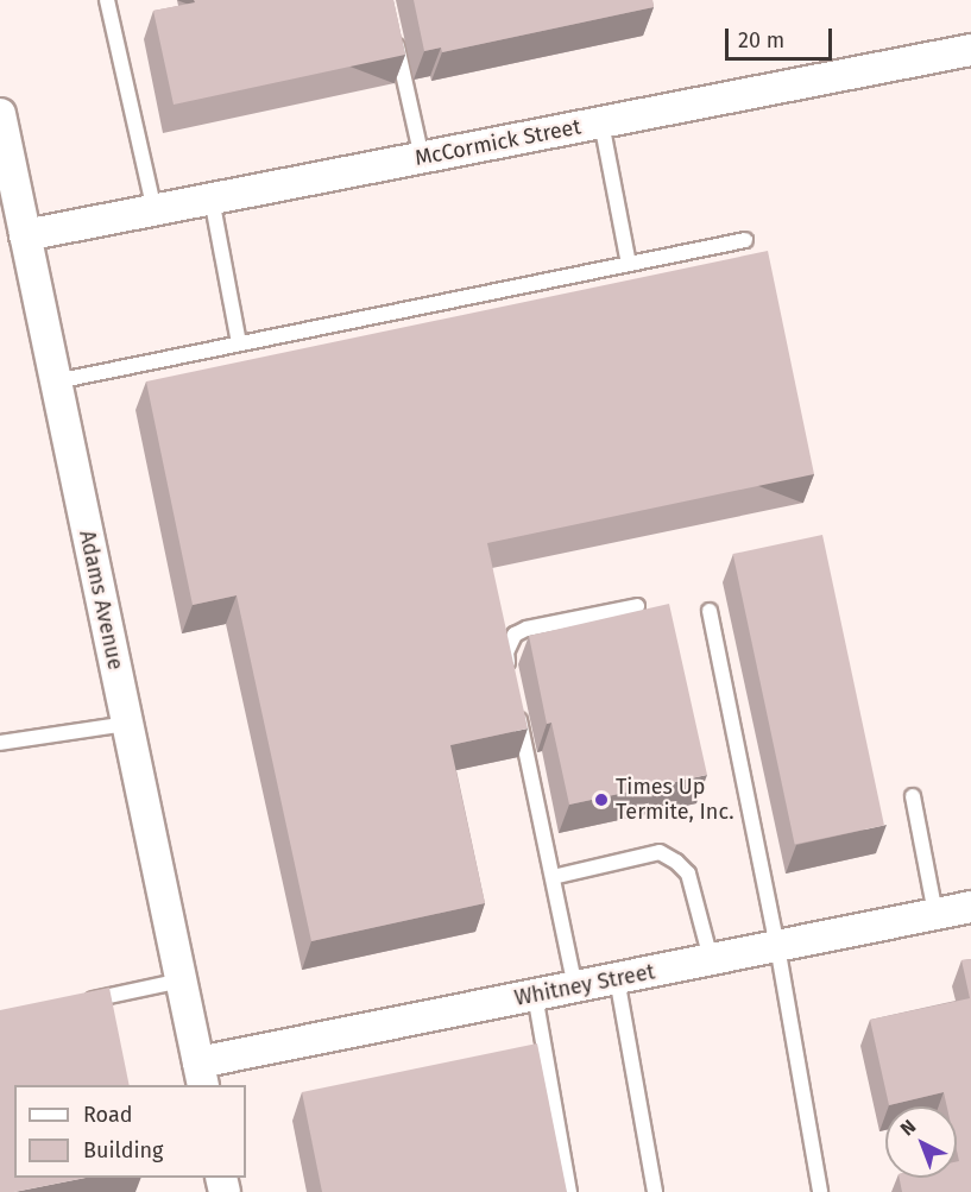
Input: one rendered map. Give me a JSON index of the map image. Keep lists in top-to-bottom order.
{
  "streets": {
    "street": ["McCormick Street", "Adams Avenue", "Whitney Street"]
  },
  "crossings": [
    ["McCormick Street", "Adams Avenue"],
    ["Adams Avenue", "Whitney Street"]
  ],
  "places": ["Times Up Termite, Inc."],
  "legend": ["Road", "Building"],
  "scale_bar": "20 m",
  "north": "top left"
}
